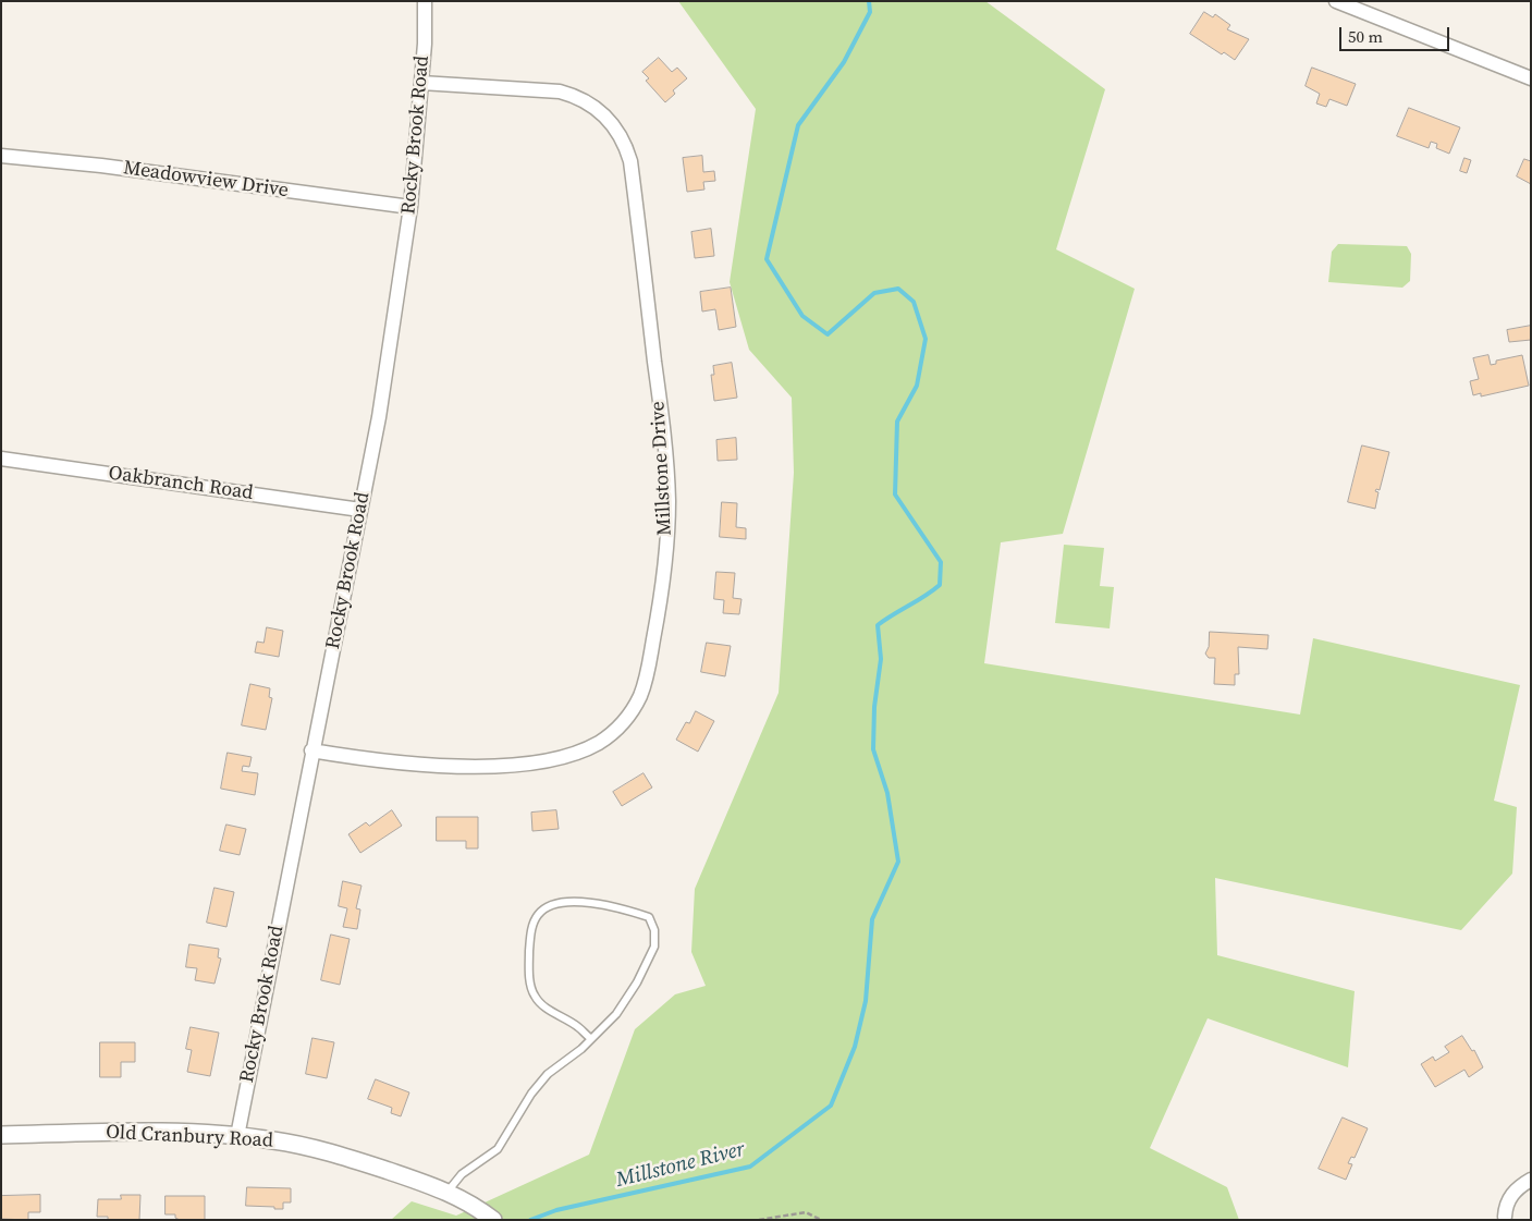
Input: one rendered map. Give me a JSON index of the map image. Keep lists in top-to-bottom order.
{
  "streets": {
    "street": [
      "Rocky Brook Road",
      "Meadowview Drive",
      "Millstone Drive",
      "Oakbranch Road",
      "Old Cranbury Road"
    ]
  },
  "crossings": [
    ["Rocky Brook Road", "Meadowview Drive"],
    ["Rocky Brook Road", "Millstone Drive"],
    ["Rocky Brook Road", "Oakbranch Road"],
    ["Rocky Brook Road", "Old Cranbury Road"]
  ],
  "water": ["Millstone River"],
  "scale_bar": "50 m"
}
